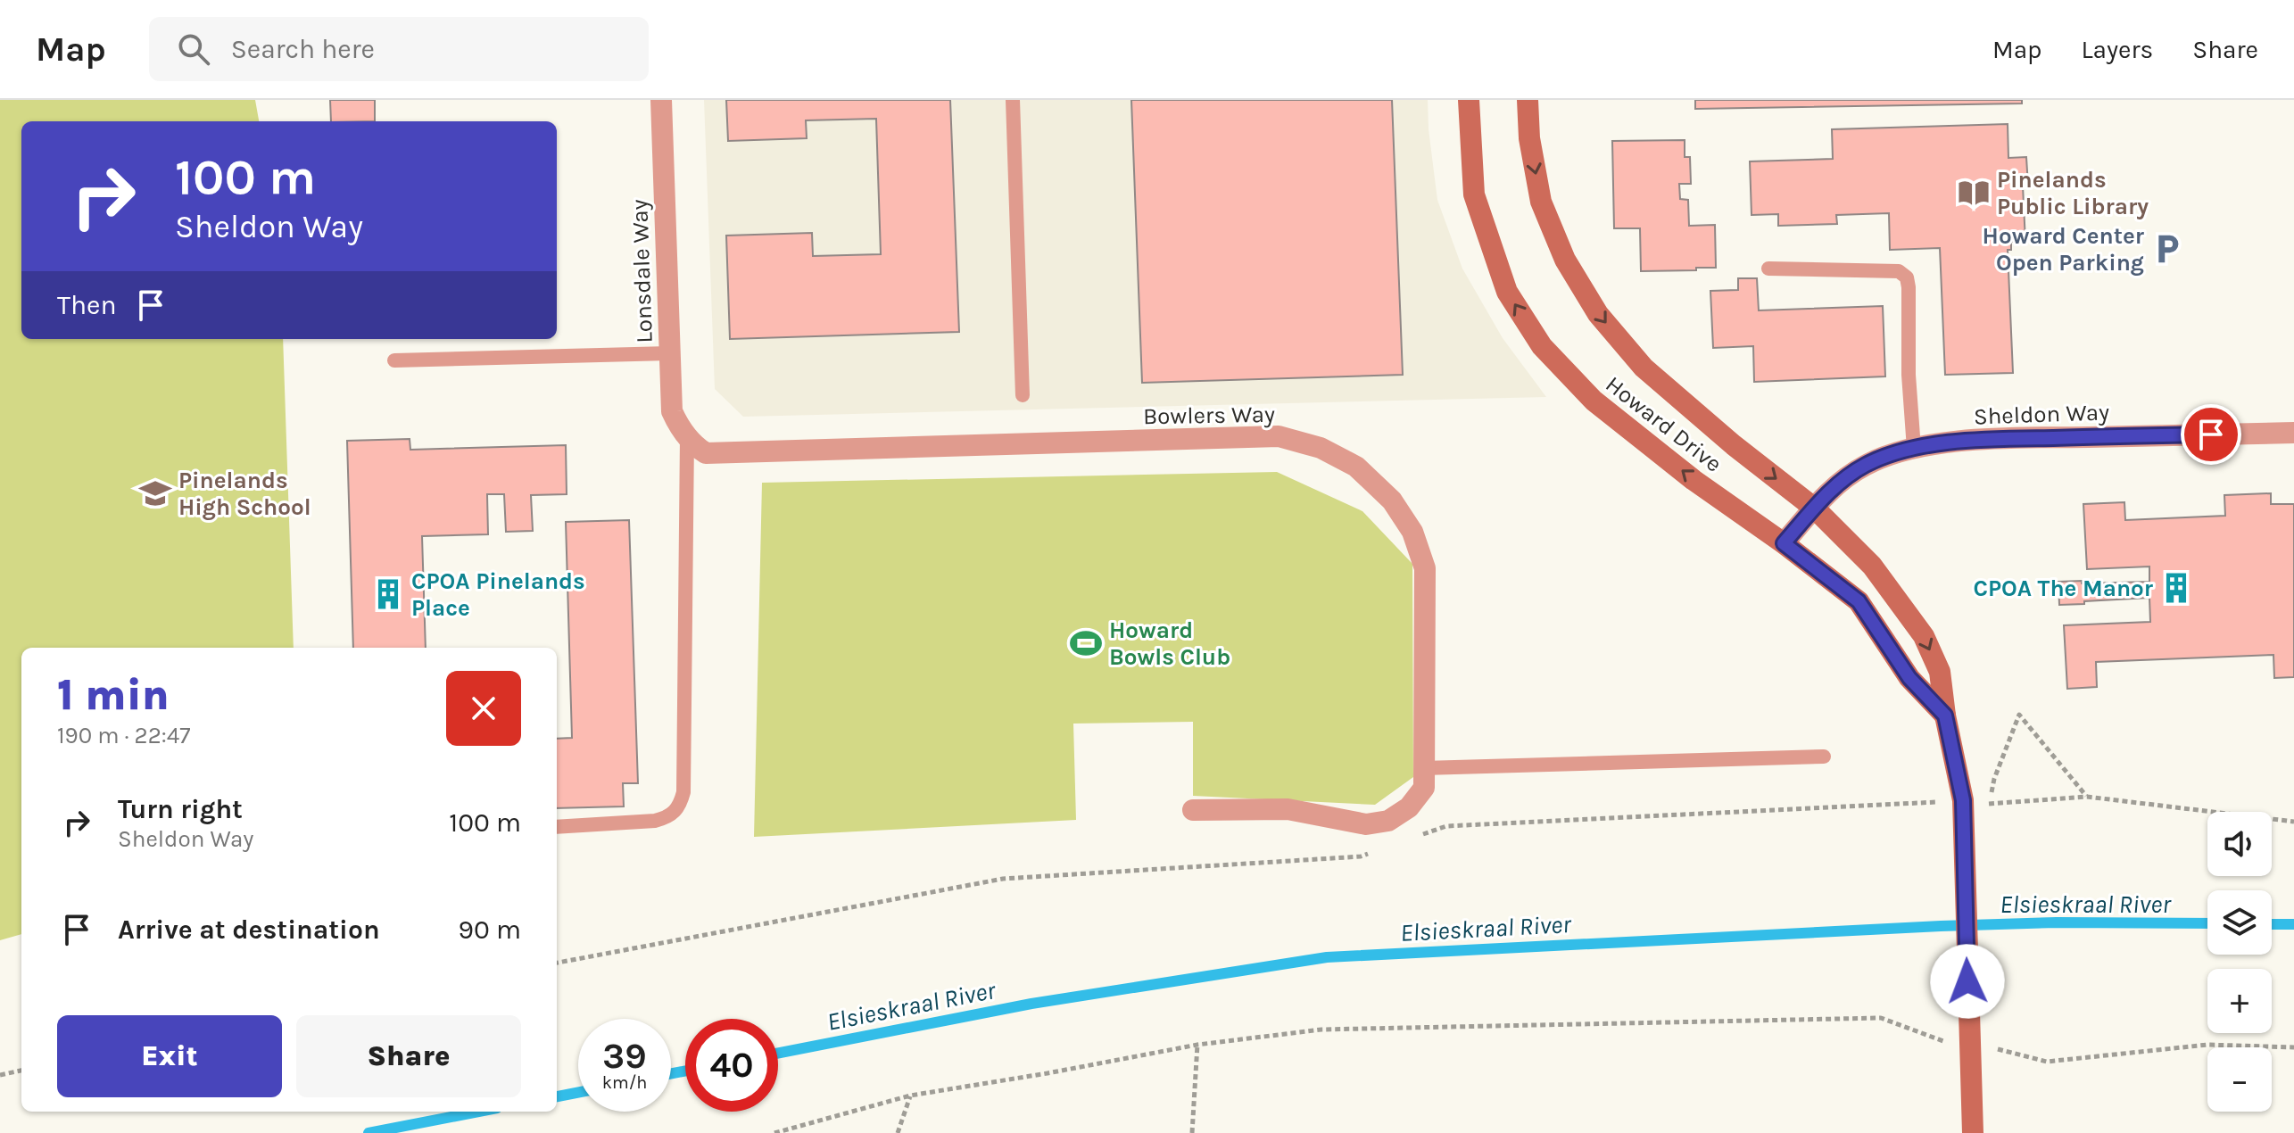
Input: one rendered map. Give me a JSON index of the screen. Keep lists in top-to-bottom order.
{
  "streets": {
    "street": [
      "Lonsdale Way",
      "Sheldon Way",
      "Bowlers Way",
      "Howard Drive"
    ]
  },
  "crossings": [
    ["Lonsdale Way", "Bowlers Way"],
    ["Sheldon Way", "Howard Drive"]
  ],
  "water": ["Elsieskraal River"],
  "places": {
    "library": ["Pinelands Public Library"],
    "parking": ["Howard Center Open Parking"],
    "school or university": ["Pinelands High School"],
    "building": ["CPOA The Manor", "CPOA Pinelands Place"],
    "sports": ["Howard Bowls Club"]
  },
  "page": {
    "header": "Map",
    "search": "Search here",
    "nav": ["Map", "Layers", "Share"],
    "turn": ["100 m", "Sheldon Way"],
    "then": "Then",
    "heading": ["1 min", "190 m · 22:47"],
    "list": [
      {
        "name": "Turn right",
        "note": "Sheldon Way",
        "value": "100 m"
      },
      {
        "name": "Arrive at destination",
        "value": "90 m"
      }
    ],
    "map_buttons": ["+", "−"],
    "buttons": ["Exit", "Share"],
    "speed": "39 km/h",
    "limit": "40"
  }
}
